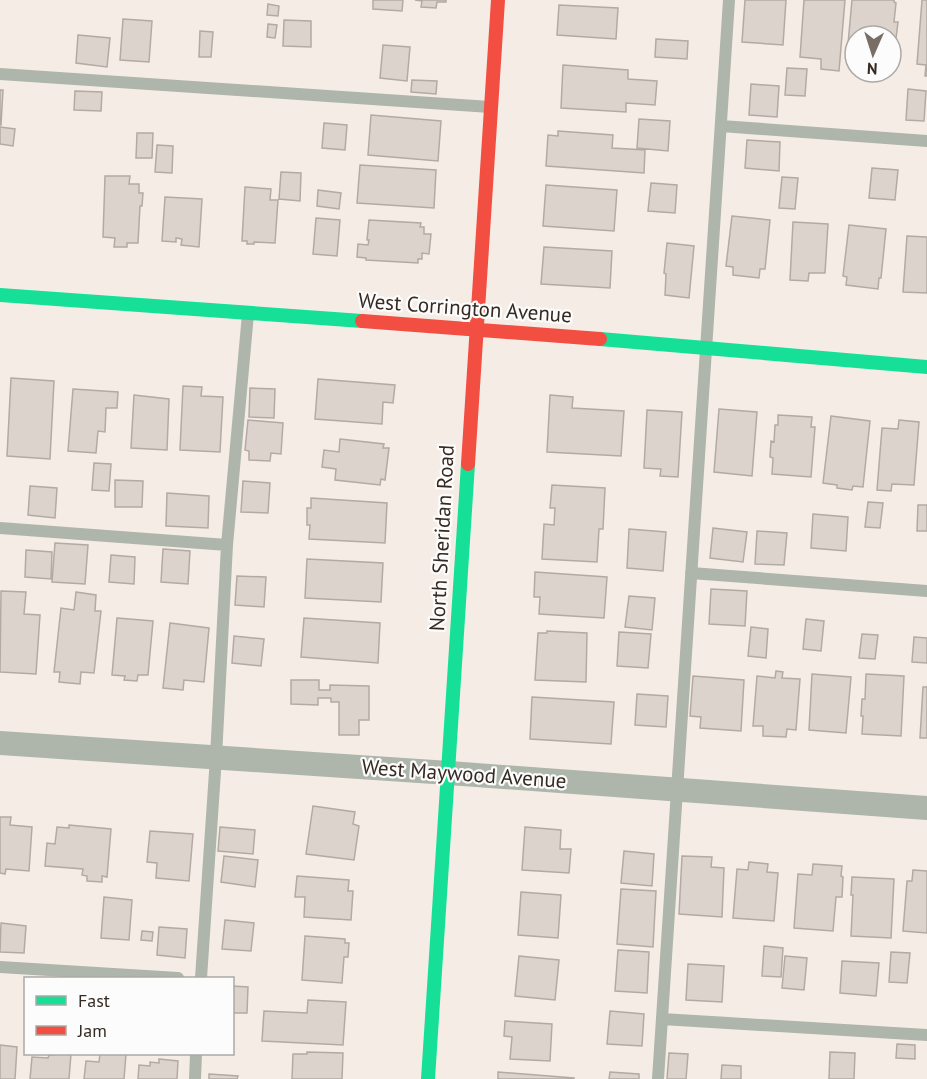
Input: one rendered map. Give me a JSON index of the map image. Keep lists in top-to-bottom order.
{
  "streets": {
    "main road": ["West Corrington Avenue", "North Sheridan Road"],
    "street": ["West Maywood Avenue"]
  },
  "crossings": [
    ["West Corrington Avenue", "North Sheridan Road"],
    ["North Sheridan Road", "West Maywood Avenue"]
  ],
  "legend": ["Fast", "Jam"],
  "north": "bottom"
}
